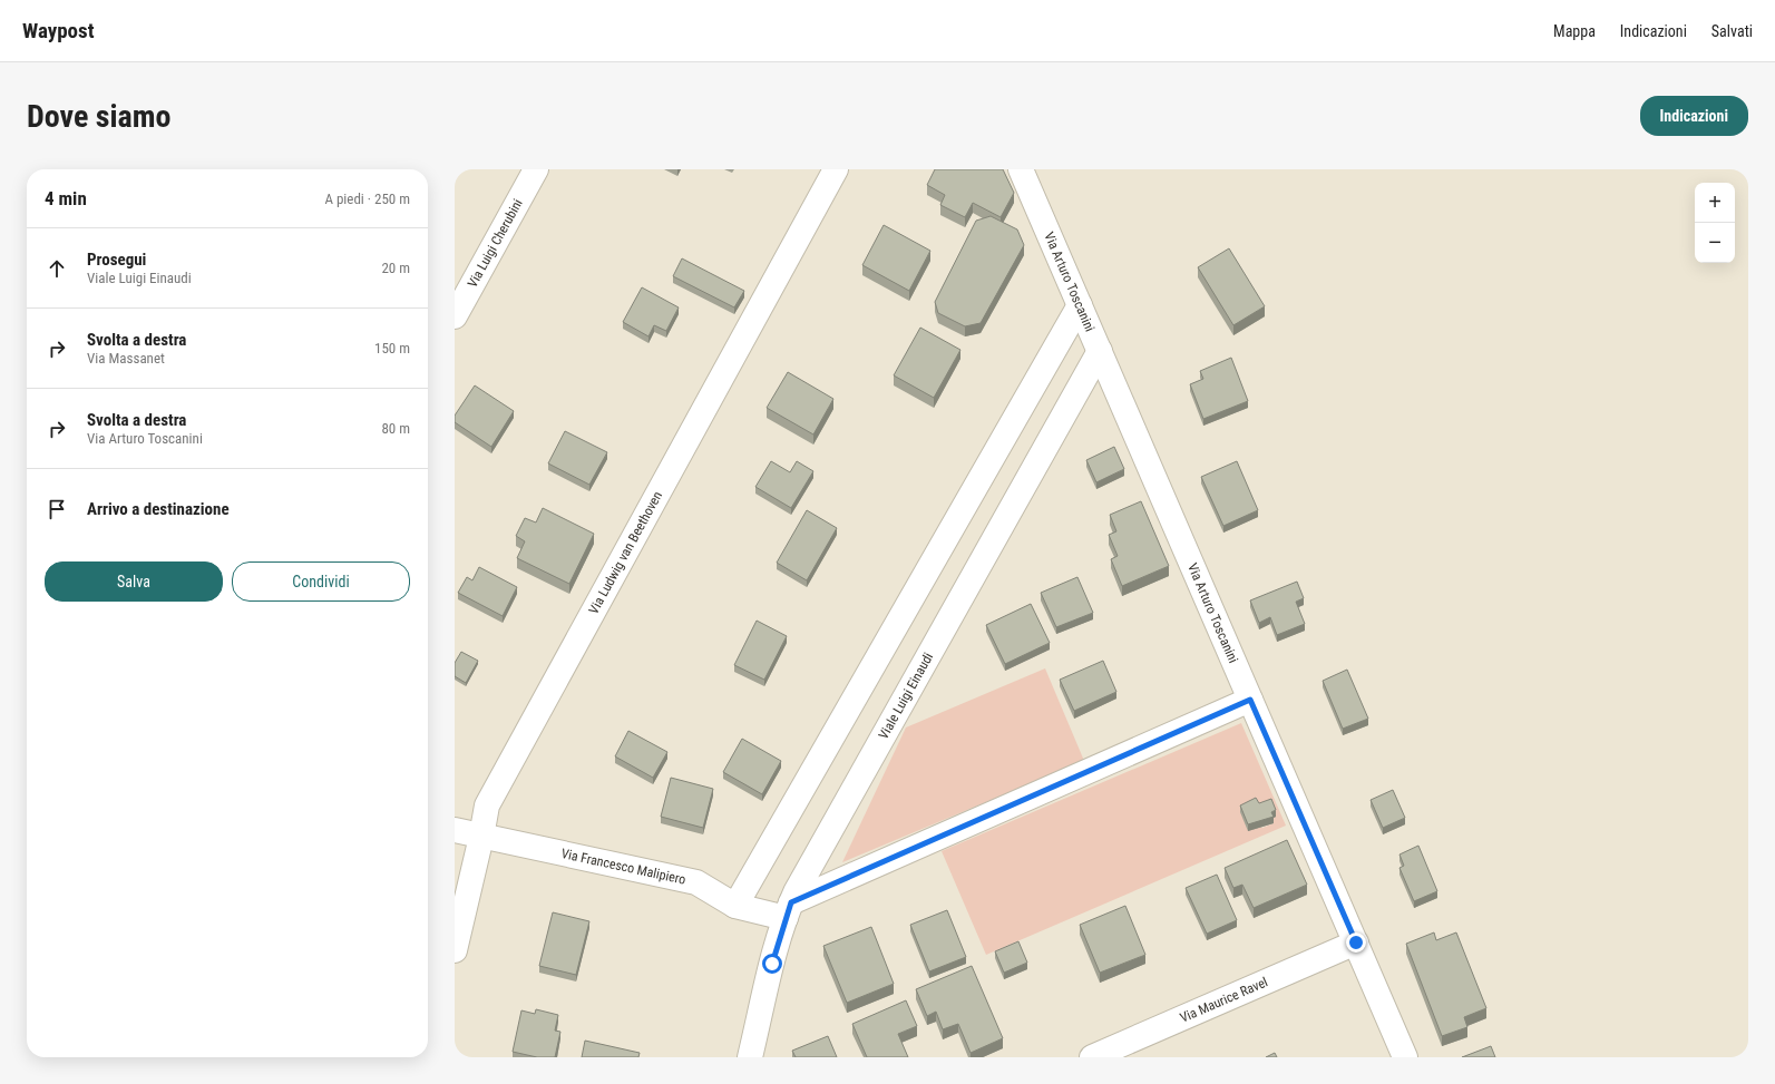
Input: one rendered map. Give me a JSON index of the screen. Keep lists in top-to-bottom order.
{
  "streets": {
    "street": [
      "Via Luigi Cherubini",
      "Via Arturo Toscanini",
      "Via Ludwig van Beethoven",
      "Viale Luigi Einaudi",
      "Via Francesco Malipiero",
      "Via Maurice Ravel"
    ]
  },
  "crossings": [
    ["Via Arturo Toscanini", "Viale Luigi Einaudi"],
    ["Via Arturo Toscanini", "Via Maurice Ravel"],
    ["Via Ludwig van Beethoven", "Via Francesco Malipiero"],
    ["Viale Luigi Einaudi", "Via Francesco Malipiero"]
  ],
  "page": {
    "header": "Waypost",
    "nav": ["Mappa", "Indicazioni", "Salvati"],
    "buttons": [
      "Indicazioni",
      ["Salva", "Condividi"]
    ],
    "title": "Dove siamo",
    "heading": ["4 min", "A piedi · 250 m"],
    "map_buttons": ["+", "−"],
    "list": [
      ["Prosegui", "Viale Luigi Einaudi", "20 m"],
      ["Svolta a destra", "Via Massanet", "150 m"],
      ["Svolta a destra", "Via Arturo Toscanini", "80 m"],
      "Arrivo a destinazione"
    ]
  }
}
